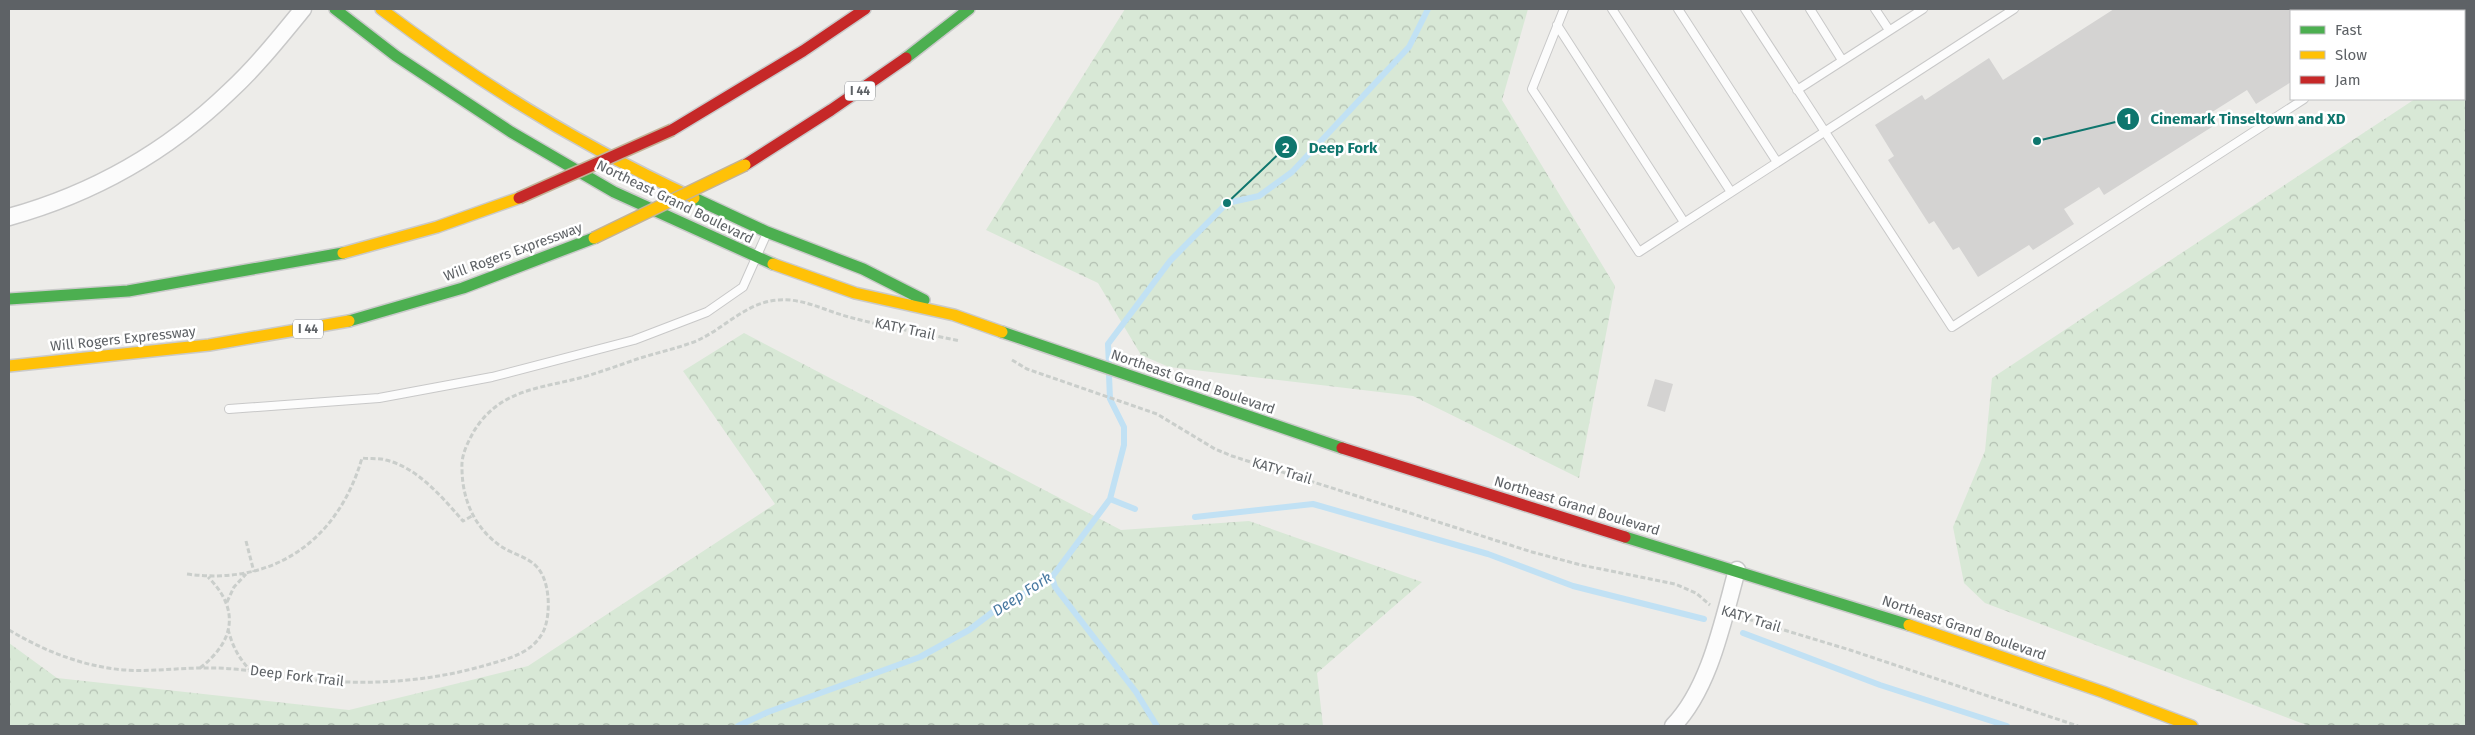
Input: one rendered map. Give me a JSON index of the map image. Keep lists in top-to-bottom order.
{
  "streets": {
    "main road": ["I 44", "Northeast Grand Boulevard", "Will Rogers Expressway"],
    "path": ["KATY Trail", "Deep Fork Trail"]
  },
  "crossings": [
    ["KATY Trail", "Deep Fork Trail"]
  ],
  "water": ["Deep Fork"],
  "places": ["Cinemark Tinseltown and XD", "Deep Fork"],
  "legend": ["Fast", "Slow", "Jam"]
}
